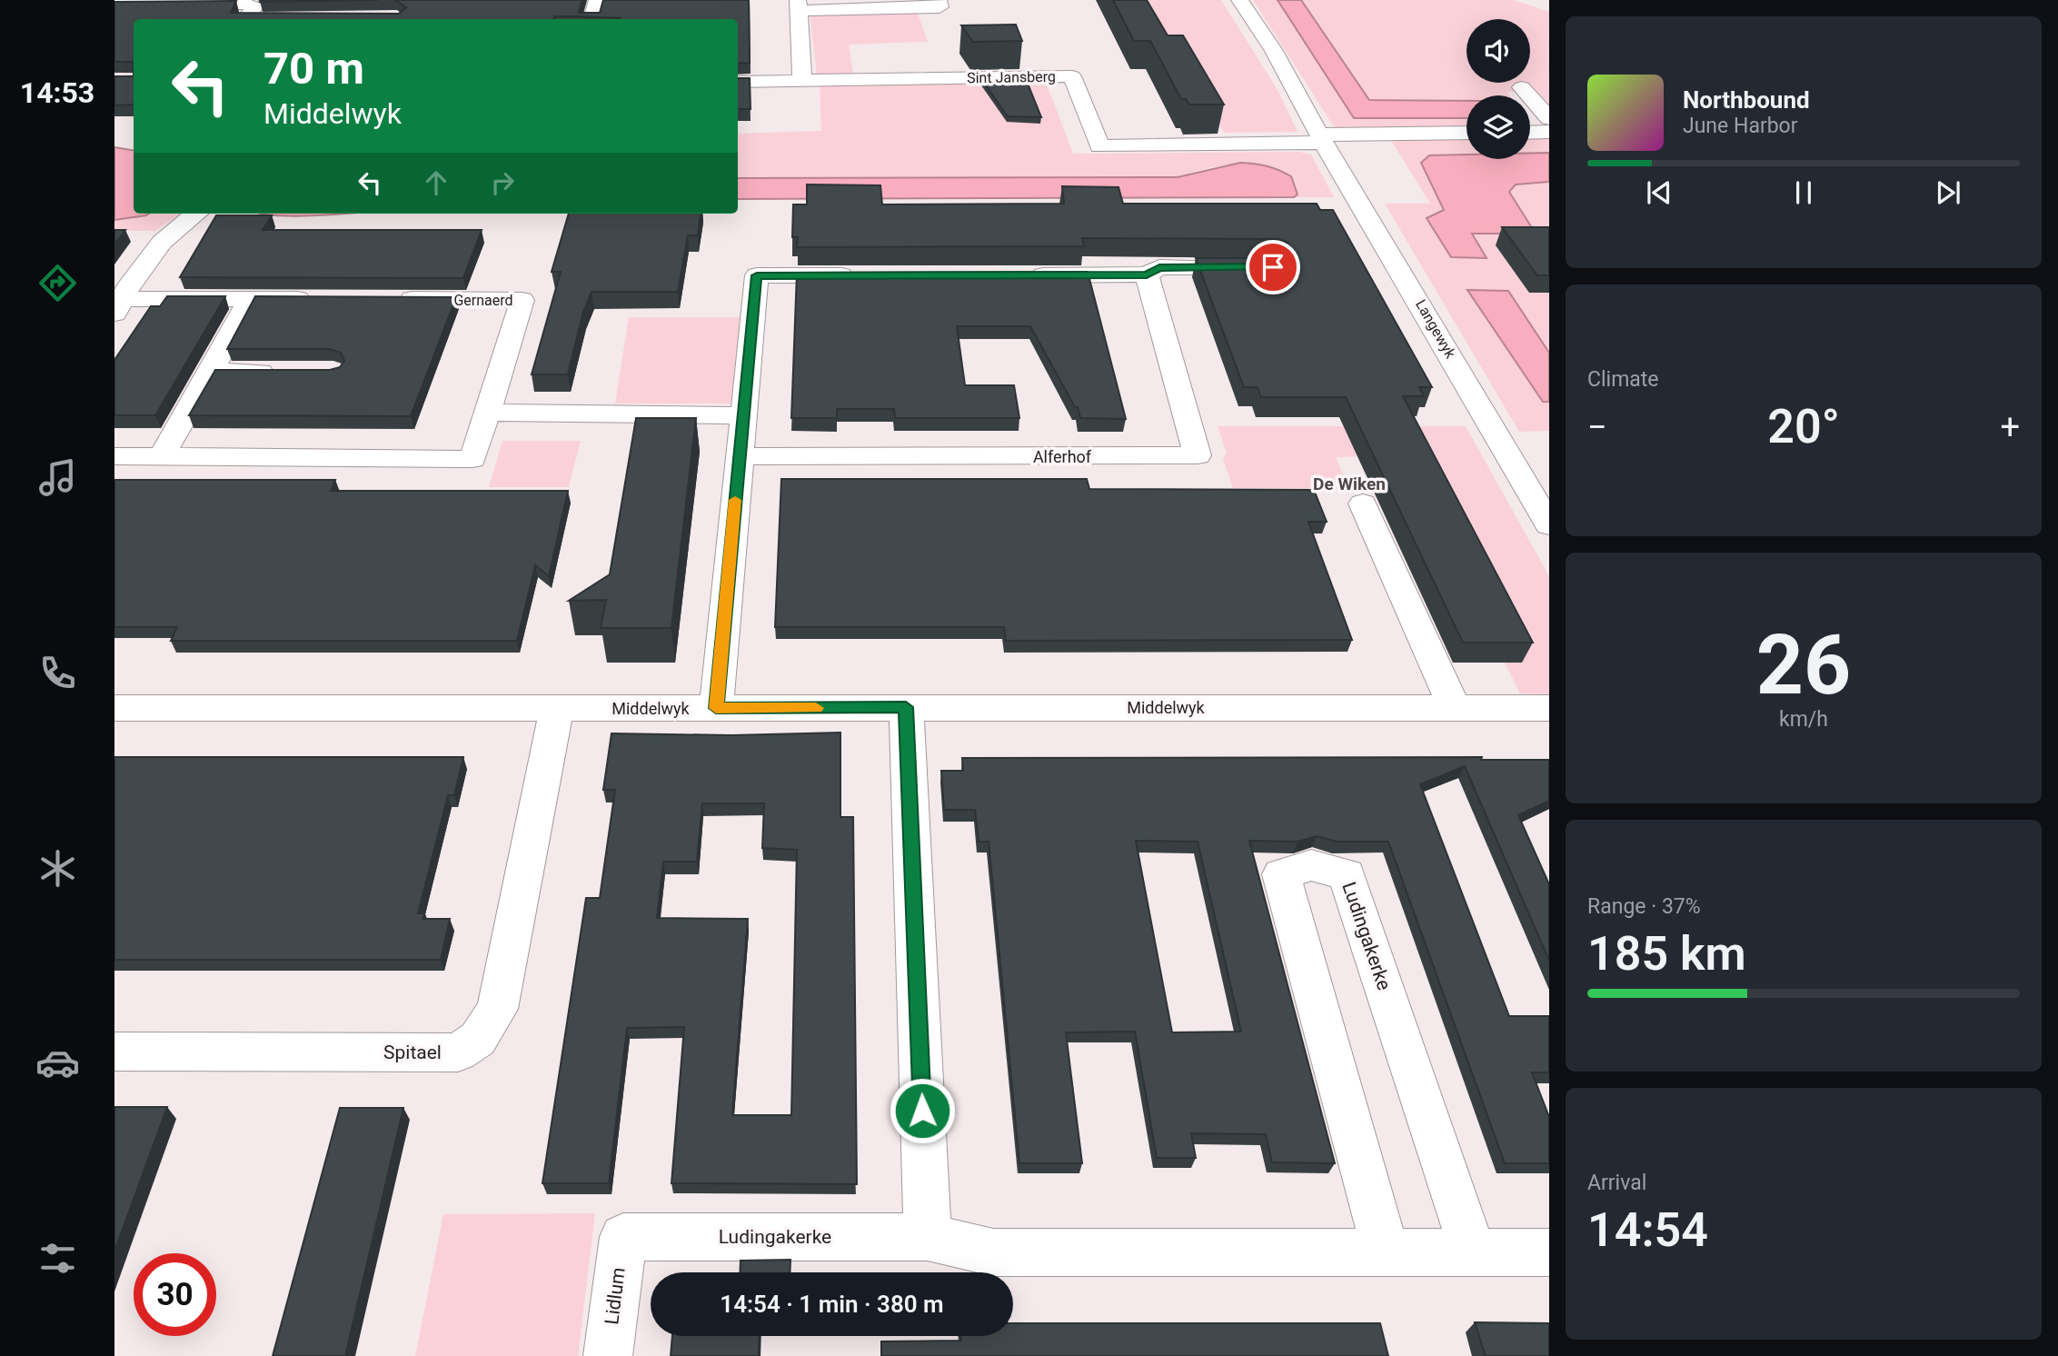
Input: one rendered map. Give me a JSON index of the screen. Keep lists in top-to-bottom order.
{
  "streets": {
    "street": [
      "Sint Jansberg",
      "Gernaerd",
      "Langewyk",
      "Alferhof",
      "Middelwyk",
      "Ludingakerke",
      "Spitael",
      "Lidlum"
    ]
  },
  "crossings": [
    ["Sint Jansberg", "Langewyk"],
    ["Middelwyk", "Spitael"],
    ["Ludingakerke", "Lidlum"]
  ],
  "districts": ["De Wiken"],
  "page": {
    "tabs": "14:53",
    "turn": ["70 m", "Middelwyk"],
    "song": ["Northbound", "June Harbor"],
    "tile": [
      "Climate",
      ["26", "km/h"],
      ["Range · 37%", "185 km"],
      ["Arrival", "14:54"]
    ],
    "heat": ["−", "20°", "+"],
    "limit": "30",
    "trip": "14:54 · 1 min · 380 m"
  }
}
